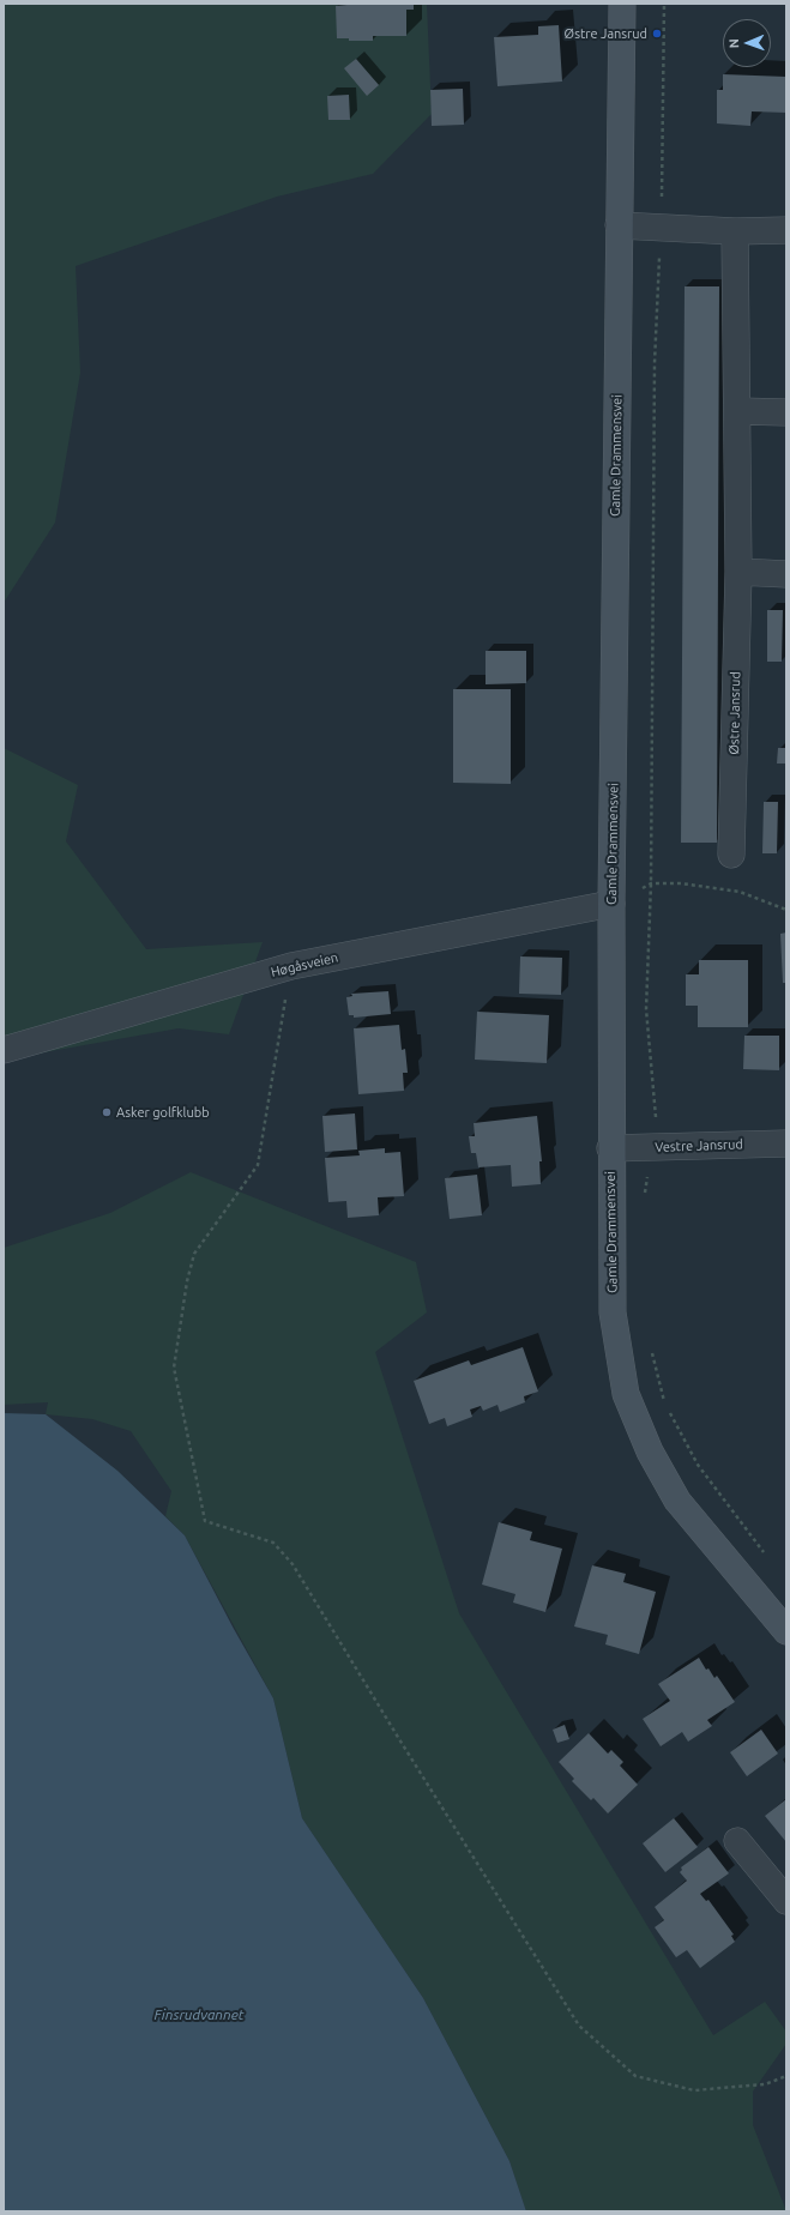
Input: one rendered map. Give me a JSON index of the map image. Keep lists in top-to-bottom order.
{
  "streets": {
    "main road": ["Gamle Drammensvei"],
    "street": ["Østre Jansrud", "Høgåsveien", "Vestre Jansrud"]
  },
  "crossings": [
    ["Gamle Drammensvei", "Høgåsveien"],
    ["Gamle Drammensvei", "Vestre Jansrud"]
  ],
  "water": ["Finsrudvannet"],
  "places": ["Østre Jansrud", "Asker golfklubb"],
  "north": "left"
}
